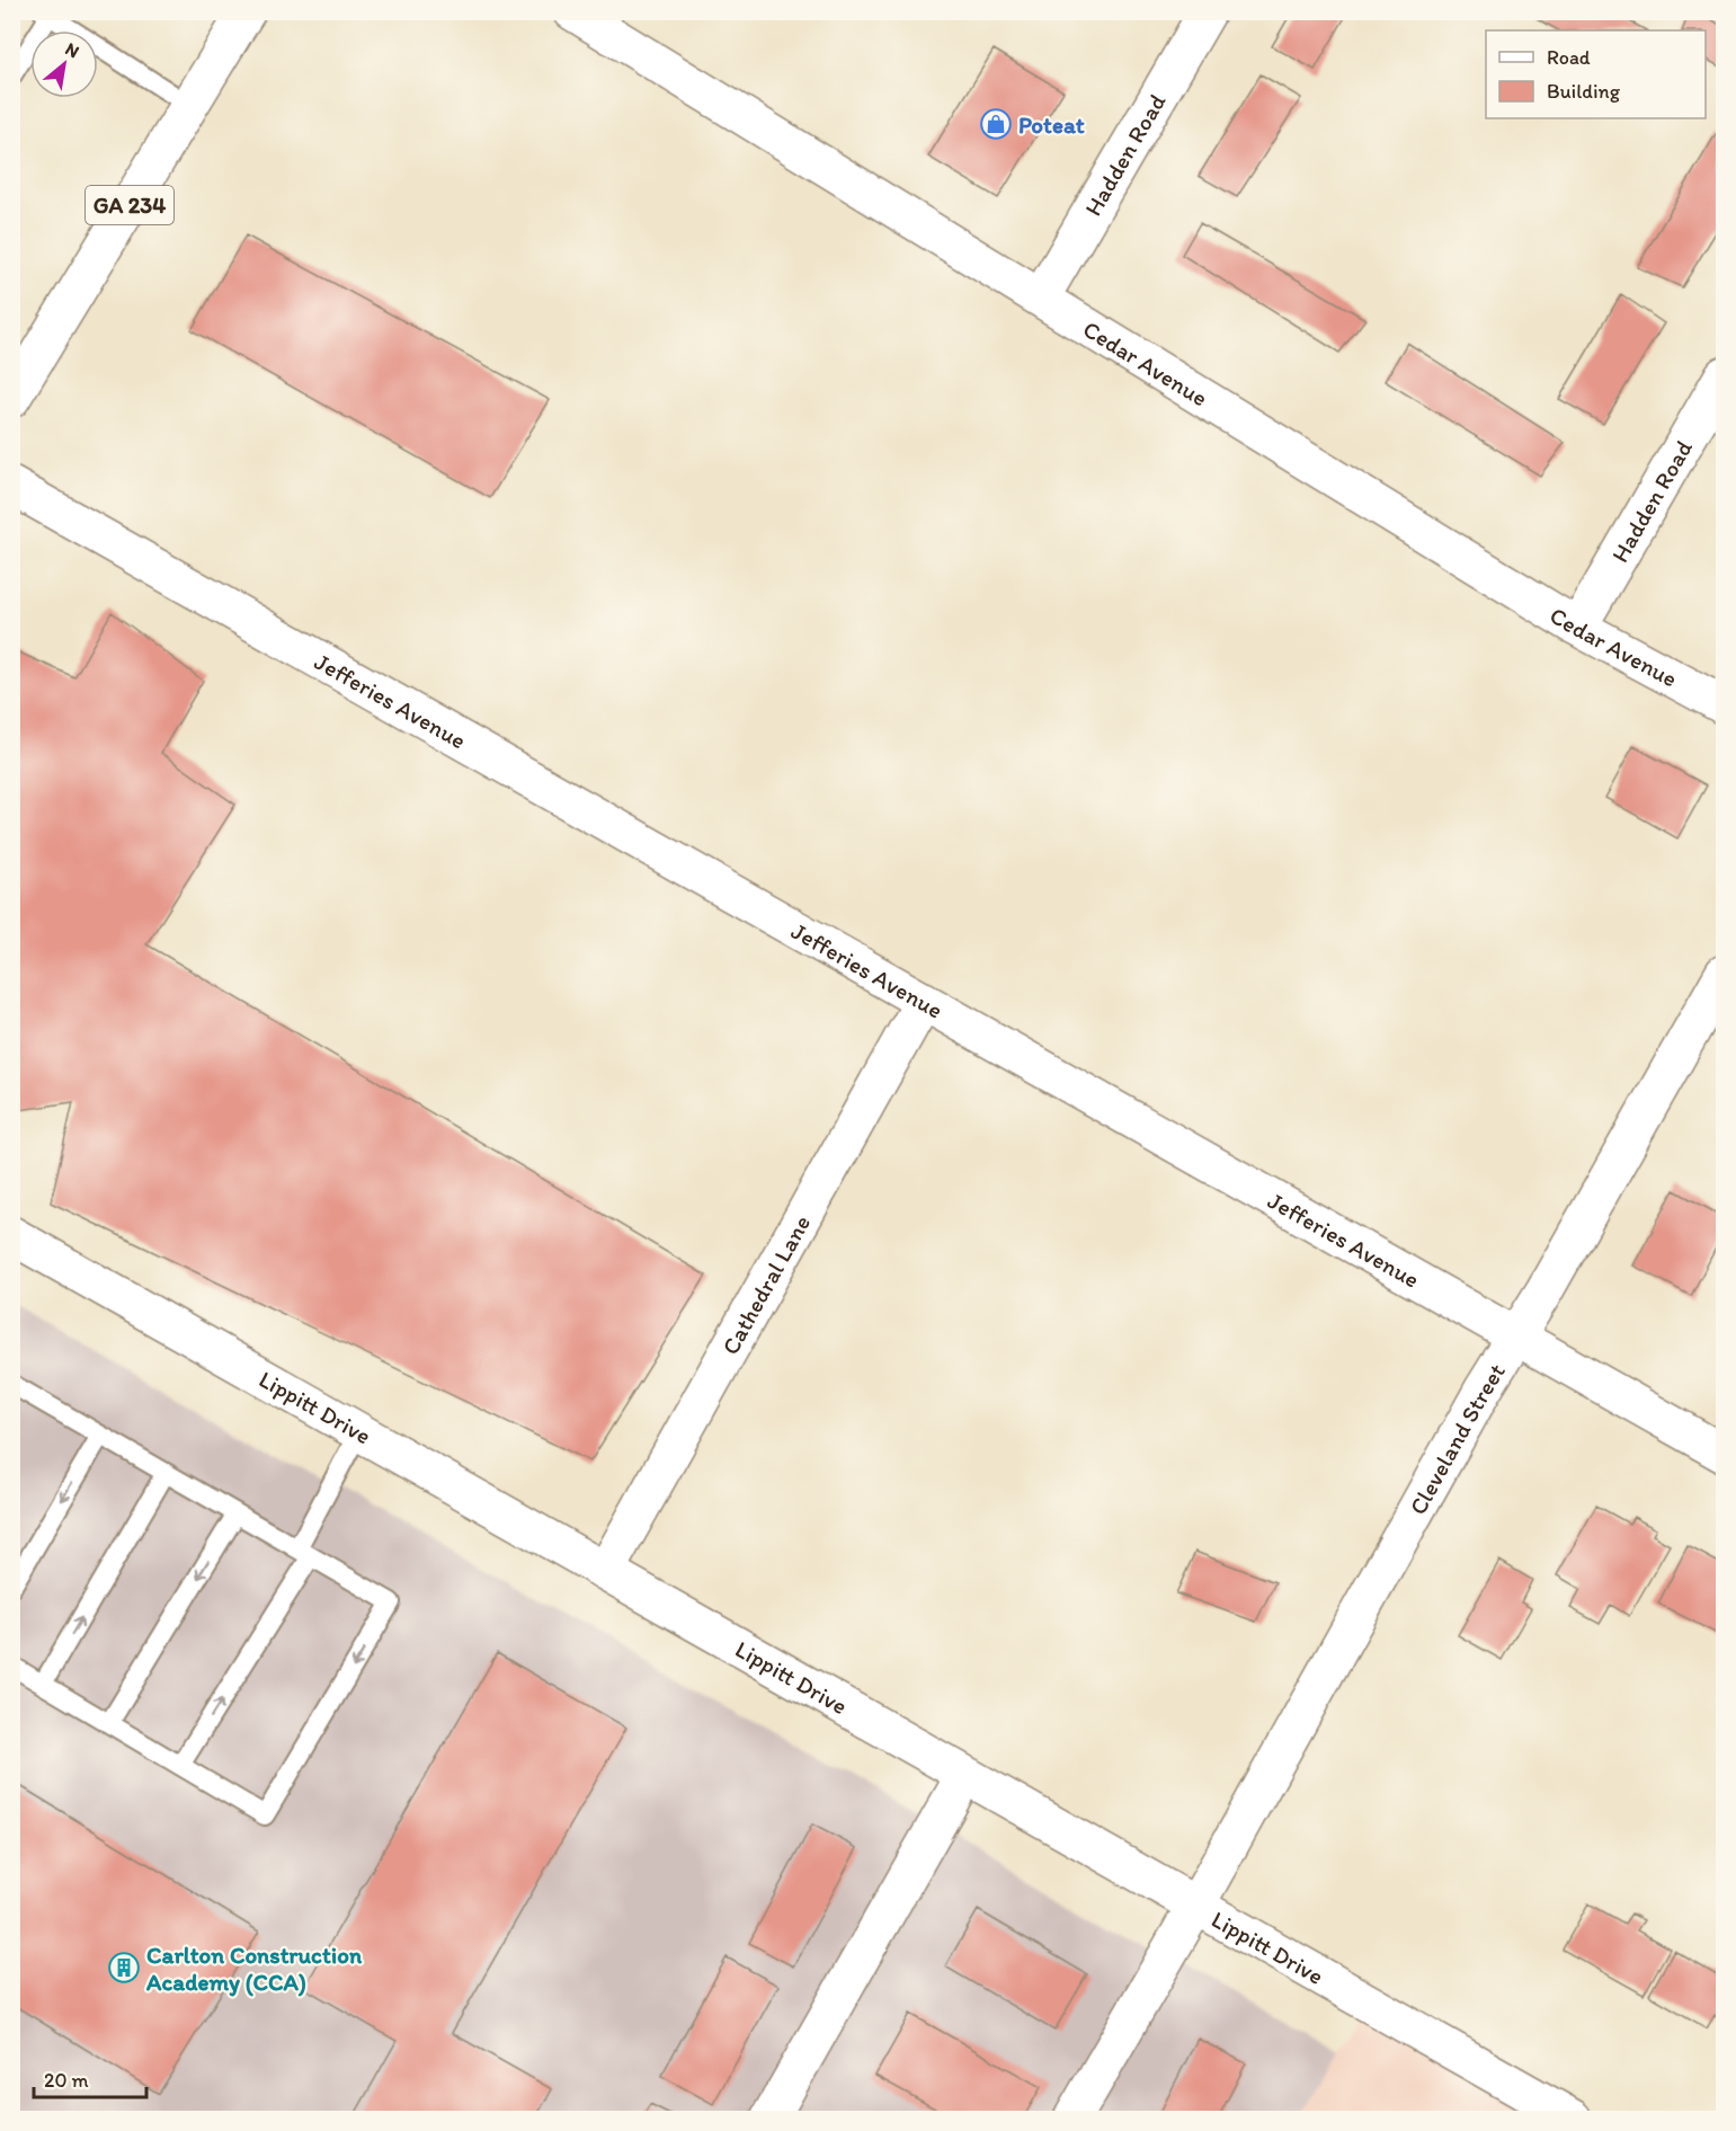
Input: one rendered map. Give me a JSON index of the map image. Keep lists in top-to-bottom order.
{
  "streets": {
    "street": [
      "Hadden Road",
      "GA 234",
      "Cedar Avenue",
      "Jefferies Avenue",
      "Cathedral Lane",
      "Lippitt Drive",
      "Cleveland Street"
    ]
  },
  "crossings": [
    ["Hadden Road", "Cedar Avenue"],
    ["Jefferies Avenue", "Cathedral Lane"],
    ["Jefferies Avenue", "Cleveland Street"],
    ["Cathedral Lane", "Lippitt Drive"],
    ["Lippitt Drive", "Cleveland Street"]
  ],
  "places": {
    "shop": ["Poteat"],
    "building": ["Carlton Construction Academy (CCA)"]
  },
  "legend": ["Road", "Building"],
  "scale_bar": "20 m",
  "north": "top right"
}
